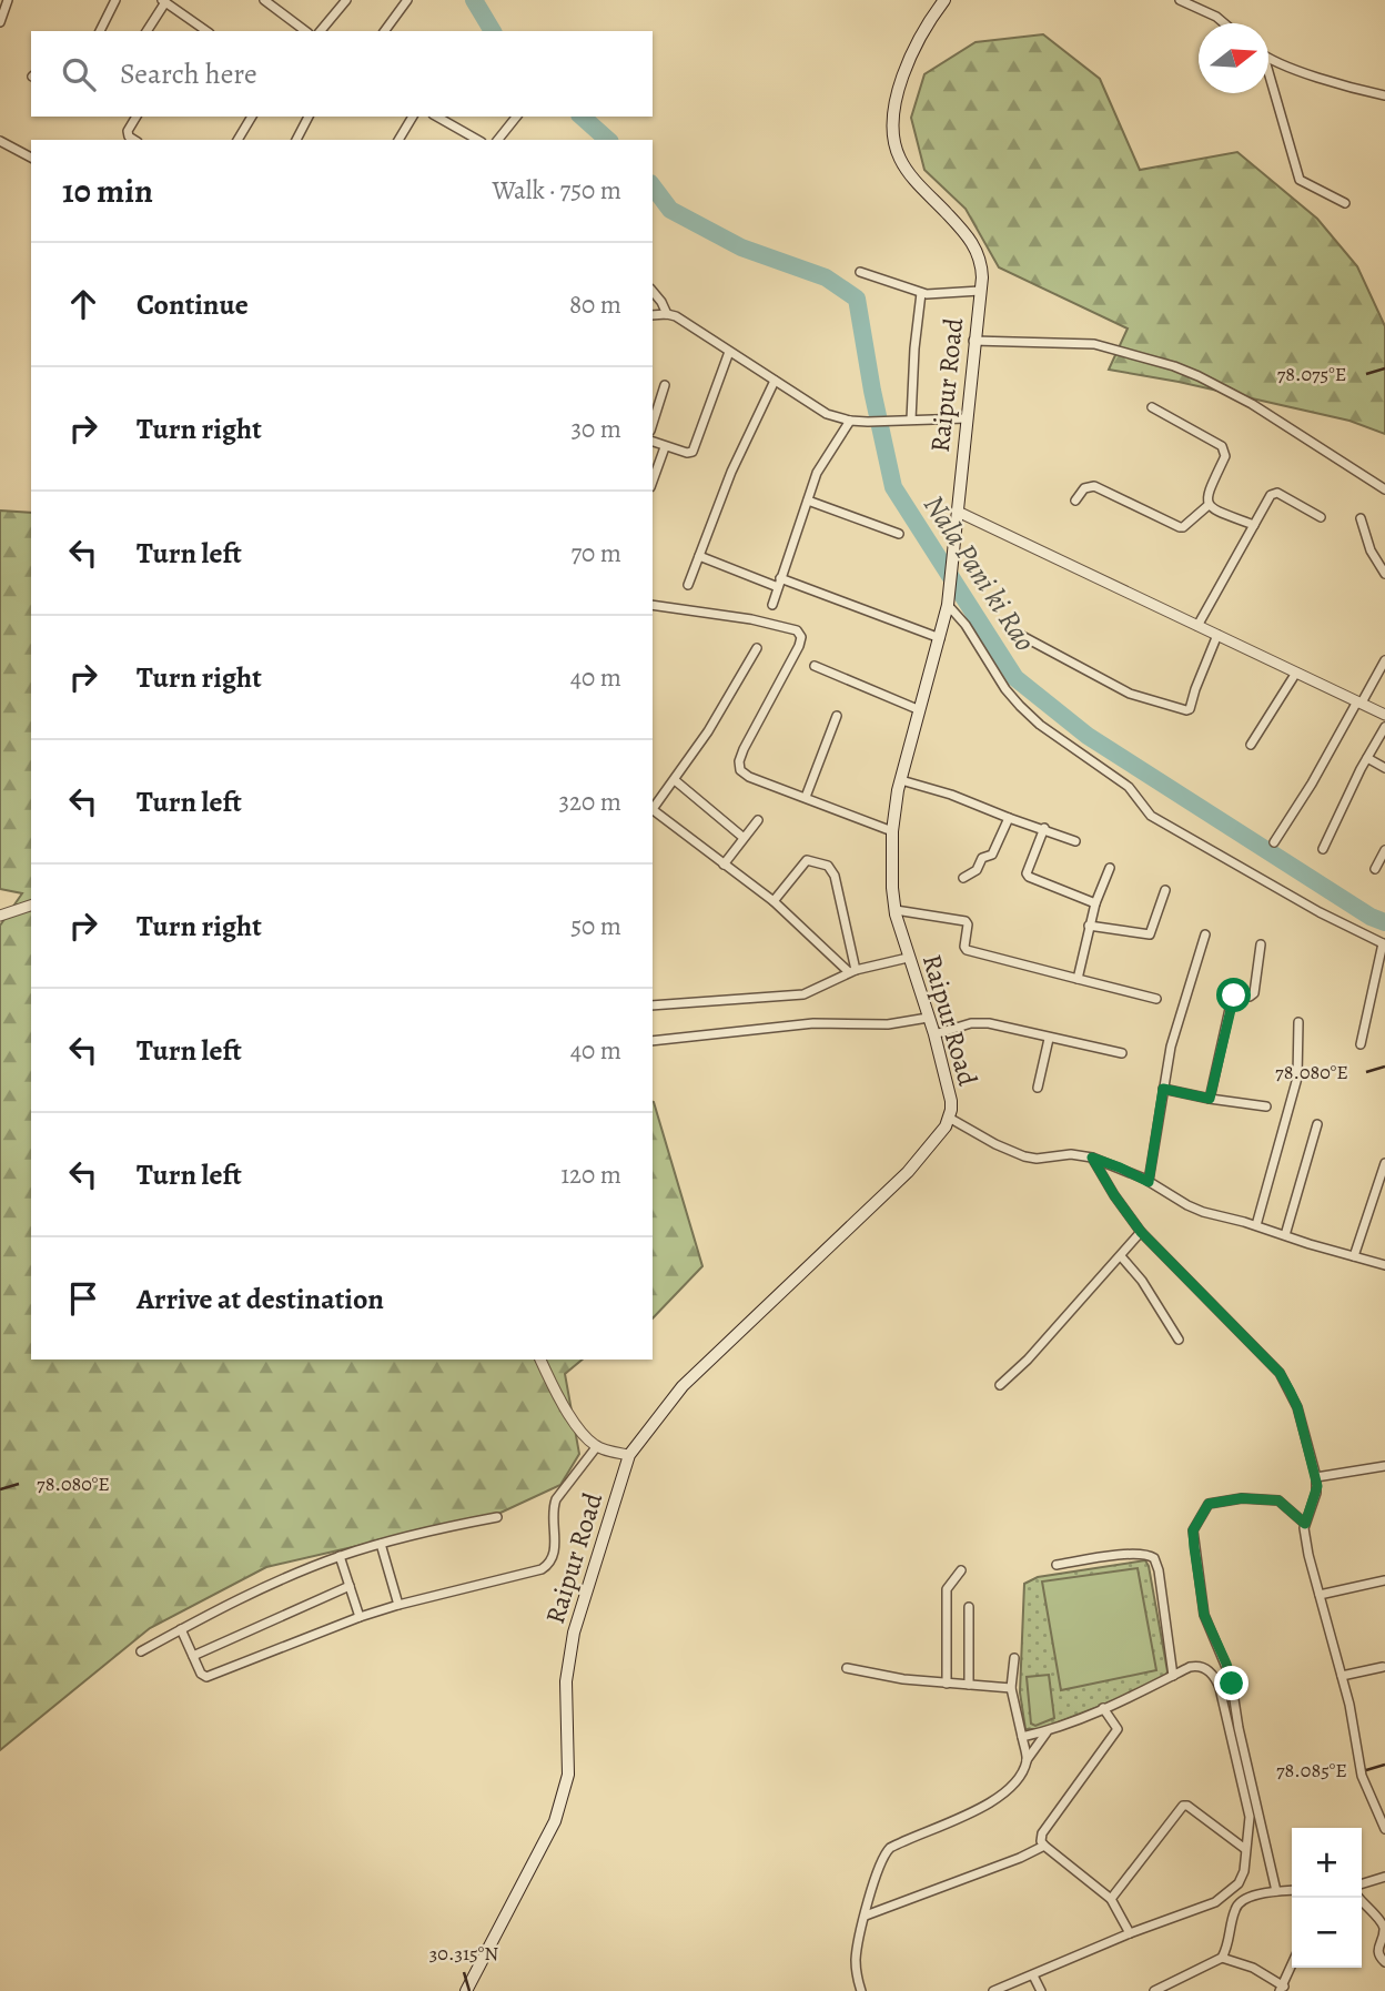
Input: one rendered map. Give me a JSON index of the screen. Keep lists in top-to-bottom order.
{
  "streets": {
    "main road": ["Raipur Road"]
  },
  "water": ["Nala Pani ki Rao"],
  "north": "right",
  "page": {
    "search": "Search here",
    "heading": ["10 min", "Walk · 750 m"],
    "list": [
      ["Continue", "80 m"],
      ["Turn right", "30 m"],
      ["Turn left", "70 m"],
      ["Turn right", "40 m"],
      ["Turn left", "320 m"],
      ["Turn right", "50 m"],
      ["Turn left", "40 m"],
      ["Turn left", "120 m"],
      "Arrive at destination"
    ],
    "map_buttons": ["+", "−"]
  },
  "coordinates": [
    "78.075°E",
    "78.080°E",
    "78.085°E",
    "30.315°N"
  ]
}
